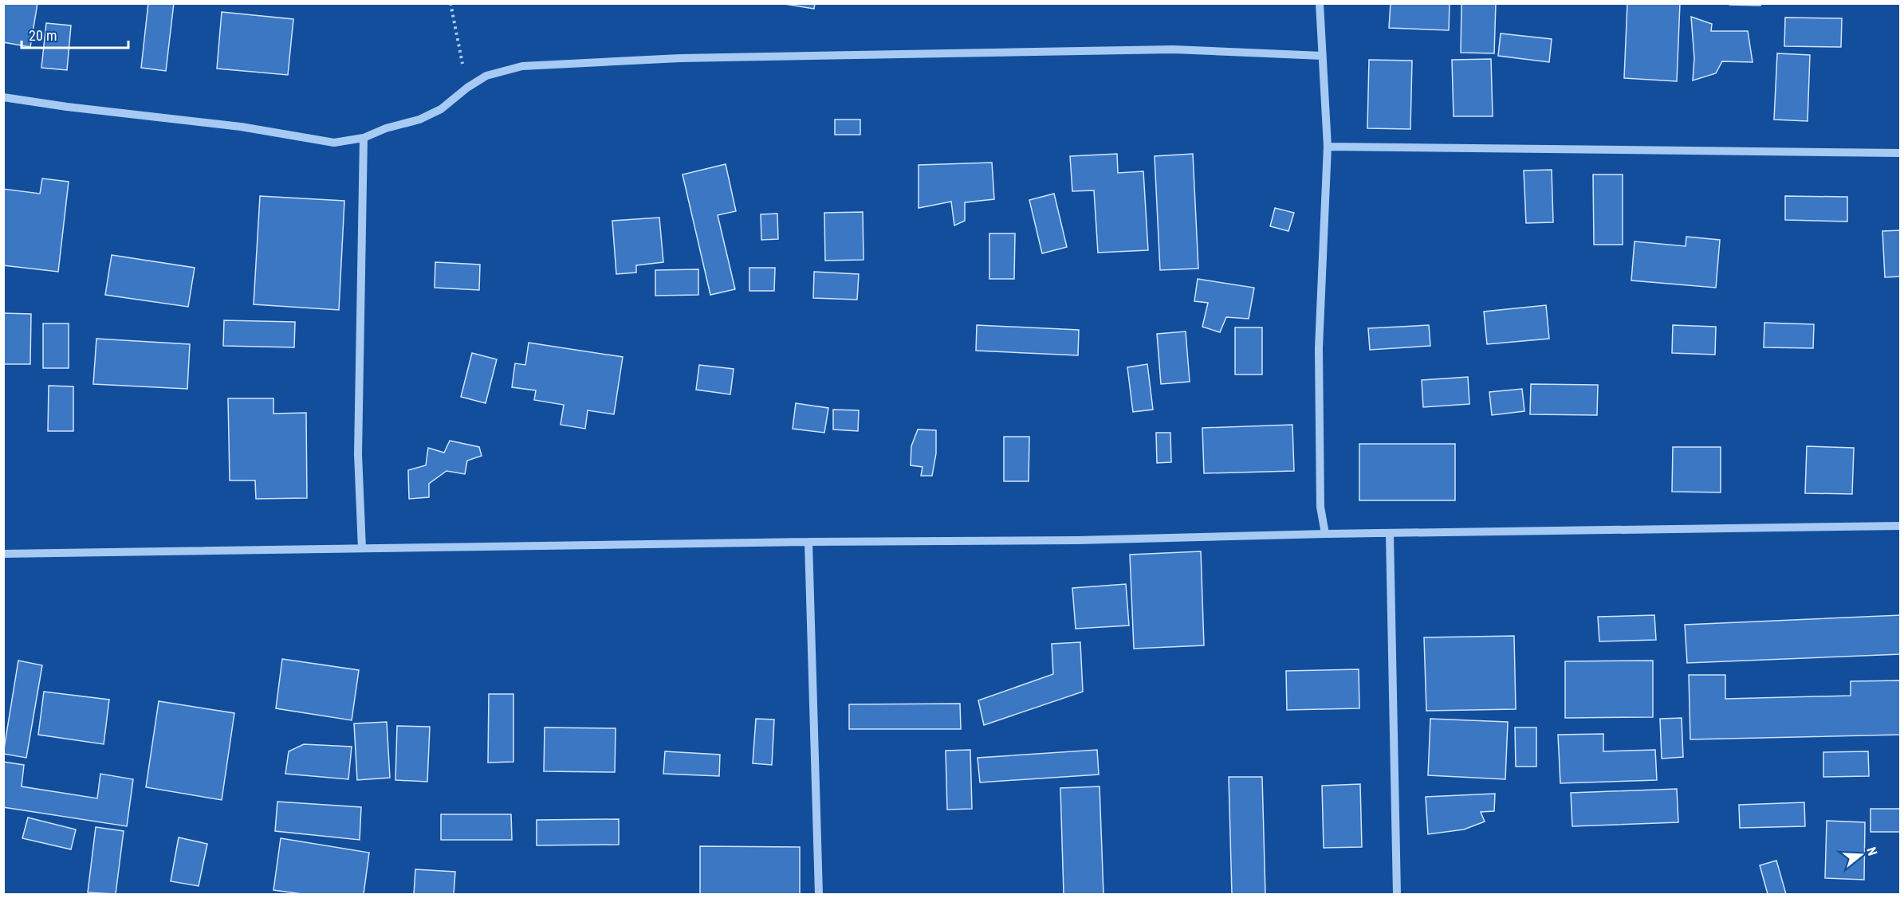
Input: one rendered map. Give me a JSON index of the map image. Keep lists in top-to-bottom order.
{
  "scale_bar": "20 m",
  "north": "right"
}
